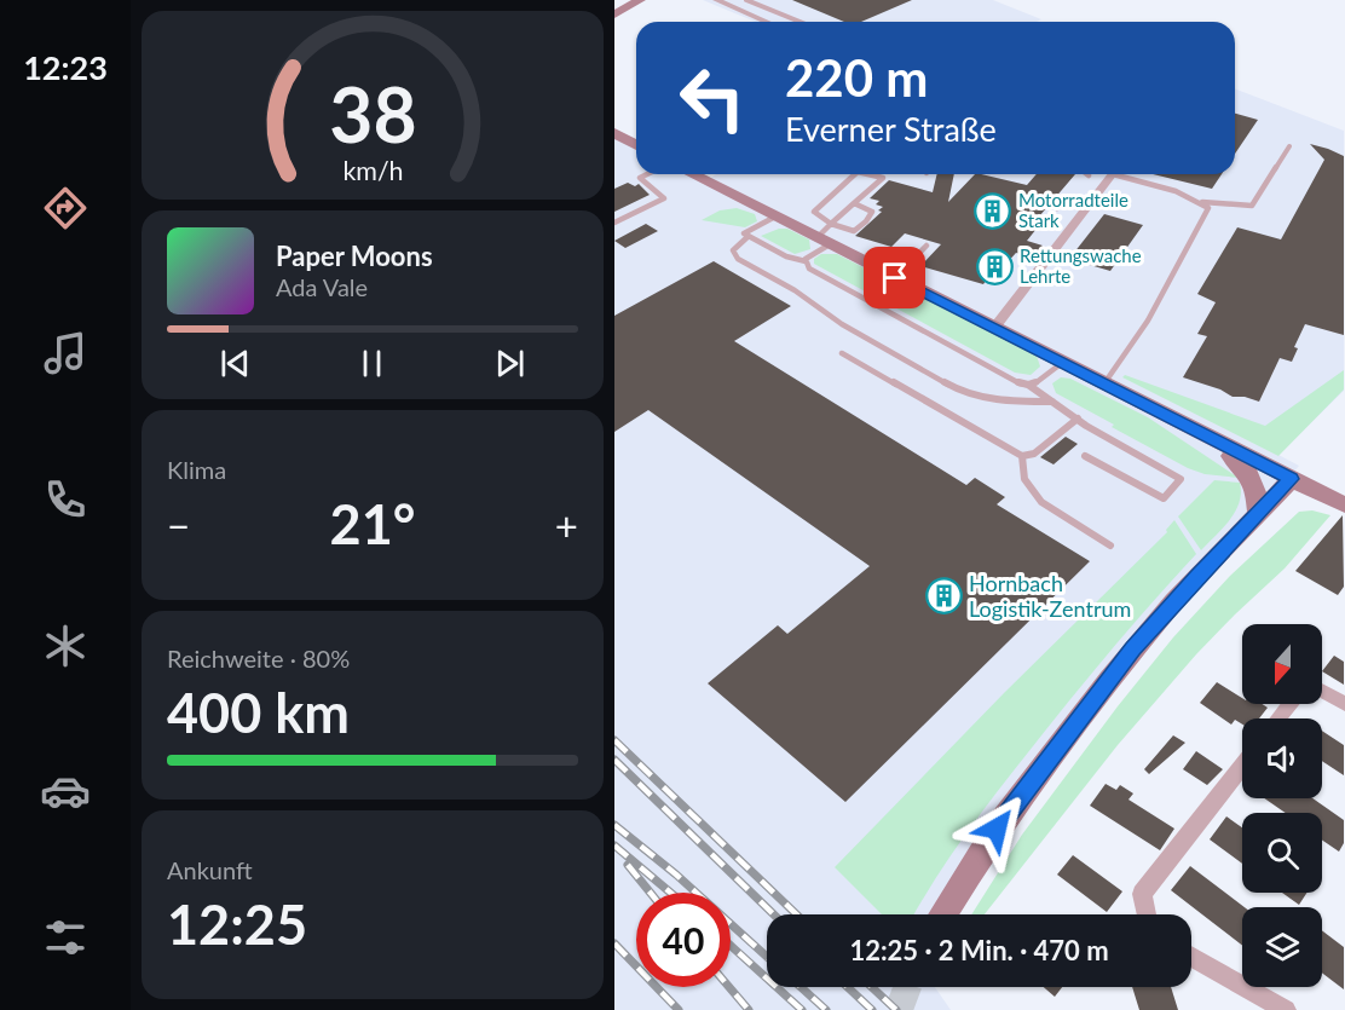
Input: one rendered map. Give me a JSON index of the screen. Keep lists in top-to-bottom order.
{
  "places": {
    "building": ["Motorradteile Stark", "Rettungswache Lehrte", "Hornbach Logistik-Zentrum"]
  },
  "north": "bottom",
  "page": {
    "tabs": "12:23",
    "turn": ["220 m", "Everner Straße"],
    "song": ["Paper Moons", "Ada Vale"],
    "tile": [
      "Klima",
      ["Reichweite · 80%", "400 km"],
      ["Ankunft", "12:25"]
    ],
    "heat": ["−", "21°", "+"],
    "limit": "40",
    "trip": "12:25 · 2 Min. · 470 m",
    "gauge": ["38", "km/h"]
  }
}
